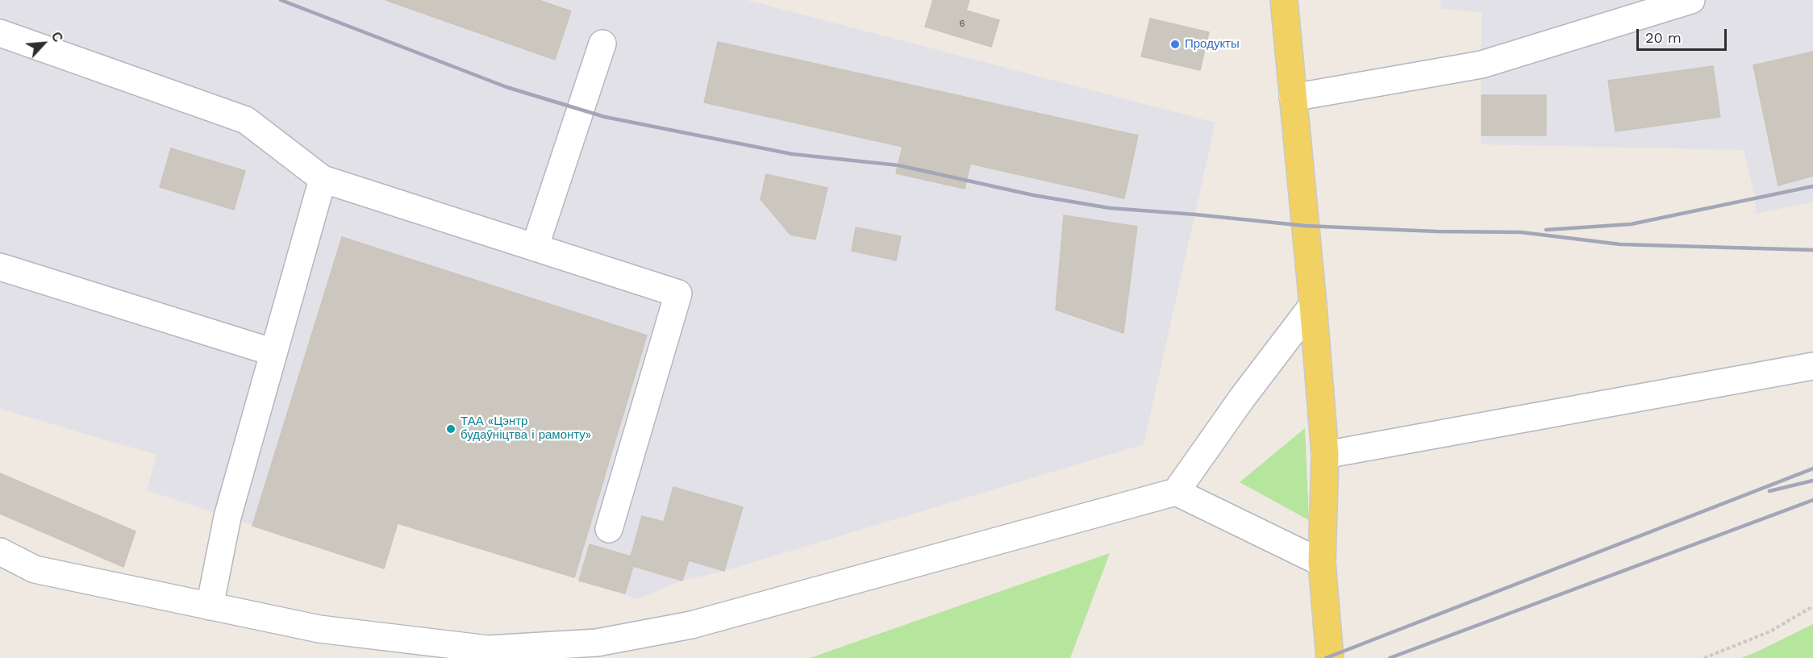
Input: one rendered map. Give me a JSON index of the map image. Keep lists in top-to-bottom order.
{
  "places": ["Продукты", "ТАА «Цэнтр будаўніцтва і рамонту»"],
  "house_numbers": ["6"],
  "scale_bar": "20 m",
  "north": "top right"
}
